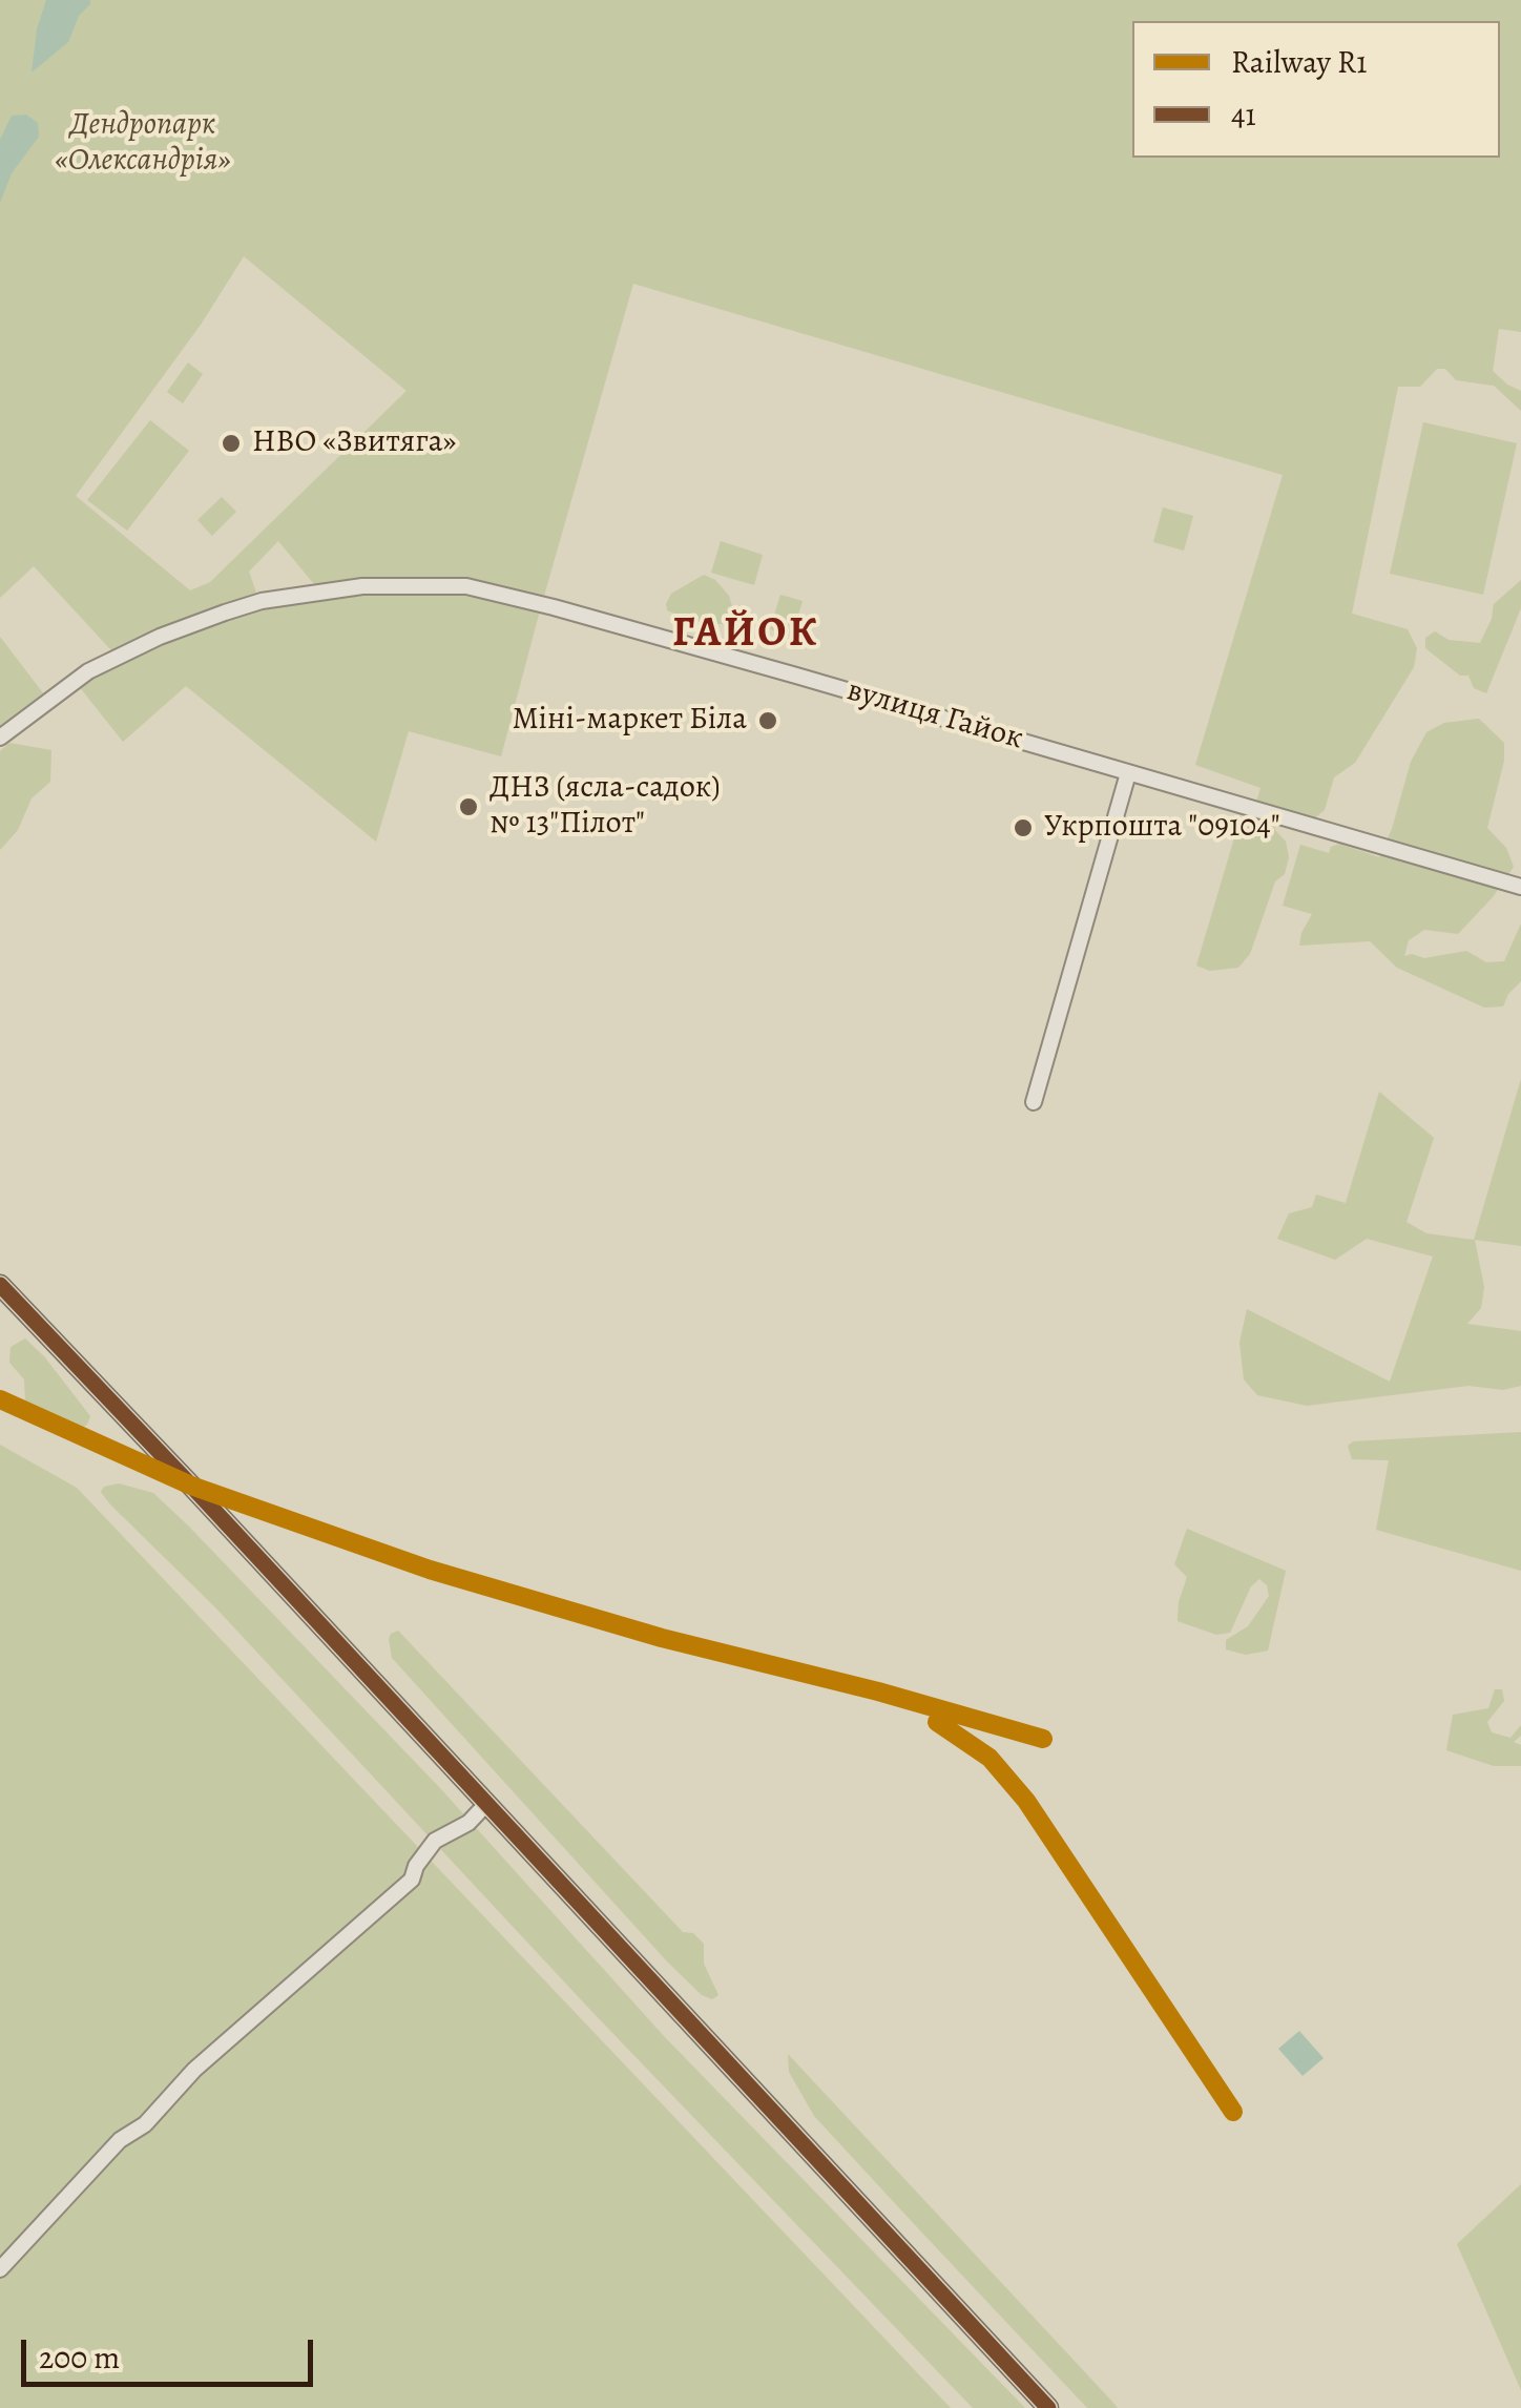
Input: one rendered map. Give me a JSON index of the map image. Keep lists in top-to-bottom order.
{
  "streets": {
    "street": ["вулиця Гайок"]
  },
  "districts": ["ГАЙОК"],
  "parks": ["Дендропарк «Олександрія»"],
  "places": [
    "НВО «Звитяга»",
    "Міні-маркет Біла",
    "ДНЗ (ясла-садок) № 13\"Пілот\"",
    "Укрпошта \"09104\""
  ],
  "lines": ["transit line 41", "rail line R1"],
  "legend": ["Railway R1", "41"],
  "scale_bar": "200 m"
}
